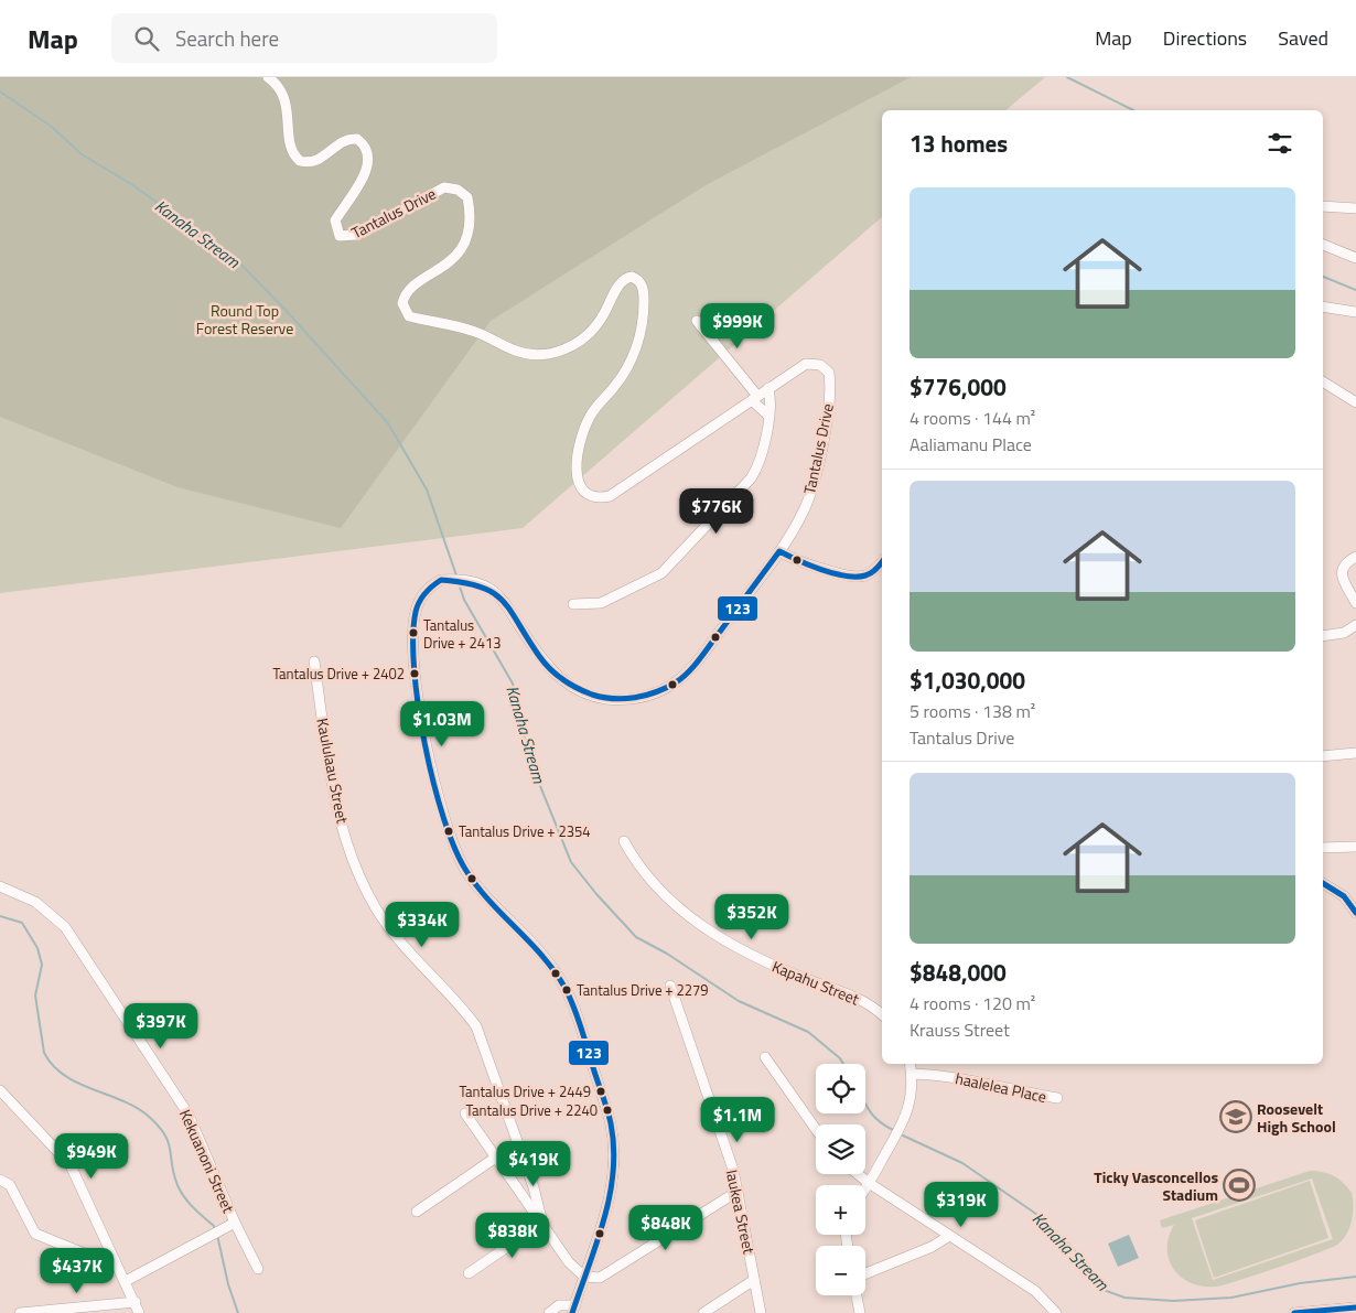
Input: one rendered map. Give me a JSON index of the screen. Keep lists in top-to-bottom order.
{
  "streets": {
    "street": [
      "Tantalus Drive",
      "Kaululaau Street",
      "Kapahu Street",
      "haalelea Place",
      "Kekuanoni Street",
      "Iaukea Street"
    ]
  },
  "water": ["Kanaha Stream"],
  "parks": ["Round Top Forest Reserve"],
  "places": {
    "other": [
      "Tantalus Drive + 2413",
      "Tantalus Drive + 2402",
      "Tantalus Drive + 2354",
      "Tantalus Drive + 2279",
      "Tantalus Drive + 2449",
      "Tantalus Drive + 2240"
    ],
    "school or university": ["Roosevelt High School"],
    "sports": ["Ticky Vasconcellos Stadium"]
  },
  "lines": ["transit line 123"],
  "page": {
    "header": "Map",
    "search": "Search here",
    "nav": ["Map", "Directions", "Saved"],
    "heading": "13 homes",
    "list": [
      {
        "name": "$776,000",
        "note": "4 rooms · 144 m² · Aaliamanu Place"
      },
      {
        "name": "$1,030,000",
        "note": "5 rooms · 138 m² · Tantalus Drive"
      },
      {
        "name": "$848,000",
        "note": "4 rooms · 120 m² · Krauss Street"
      }
    ],
    "price": [
      "$999K",
      "$776K",
      "$1.03M",
      "$352K",
      "$334K",
      "$397K",
      "$1.1M",
      "$949K",
      "$419K",
      "$319K",
      "$848K",
      "$838K",
      "$437K"
    ],
    "map_buttons": ["+", "−"]
  }
}
